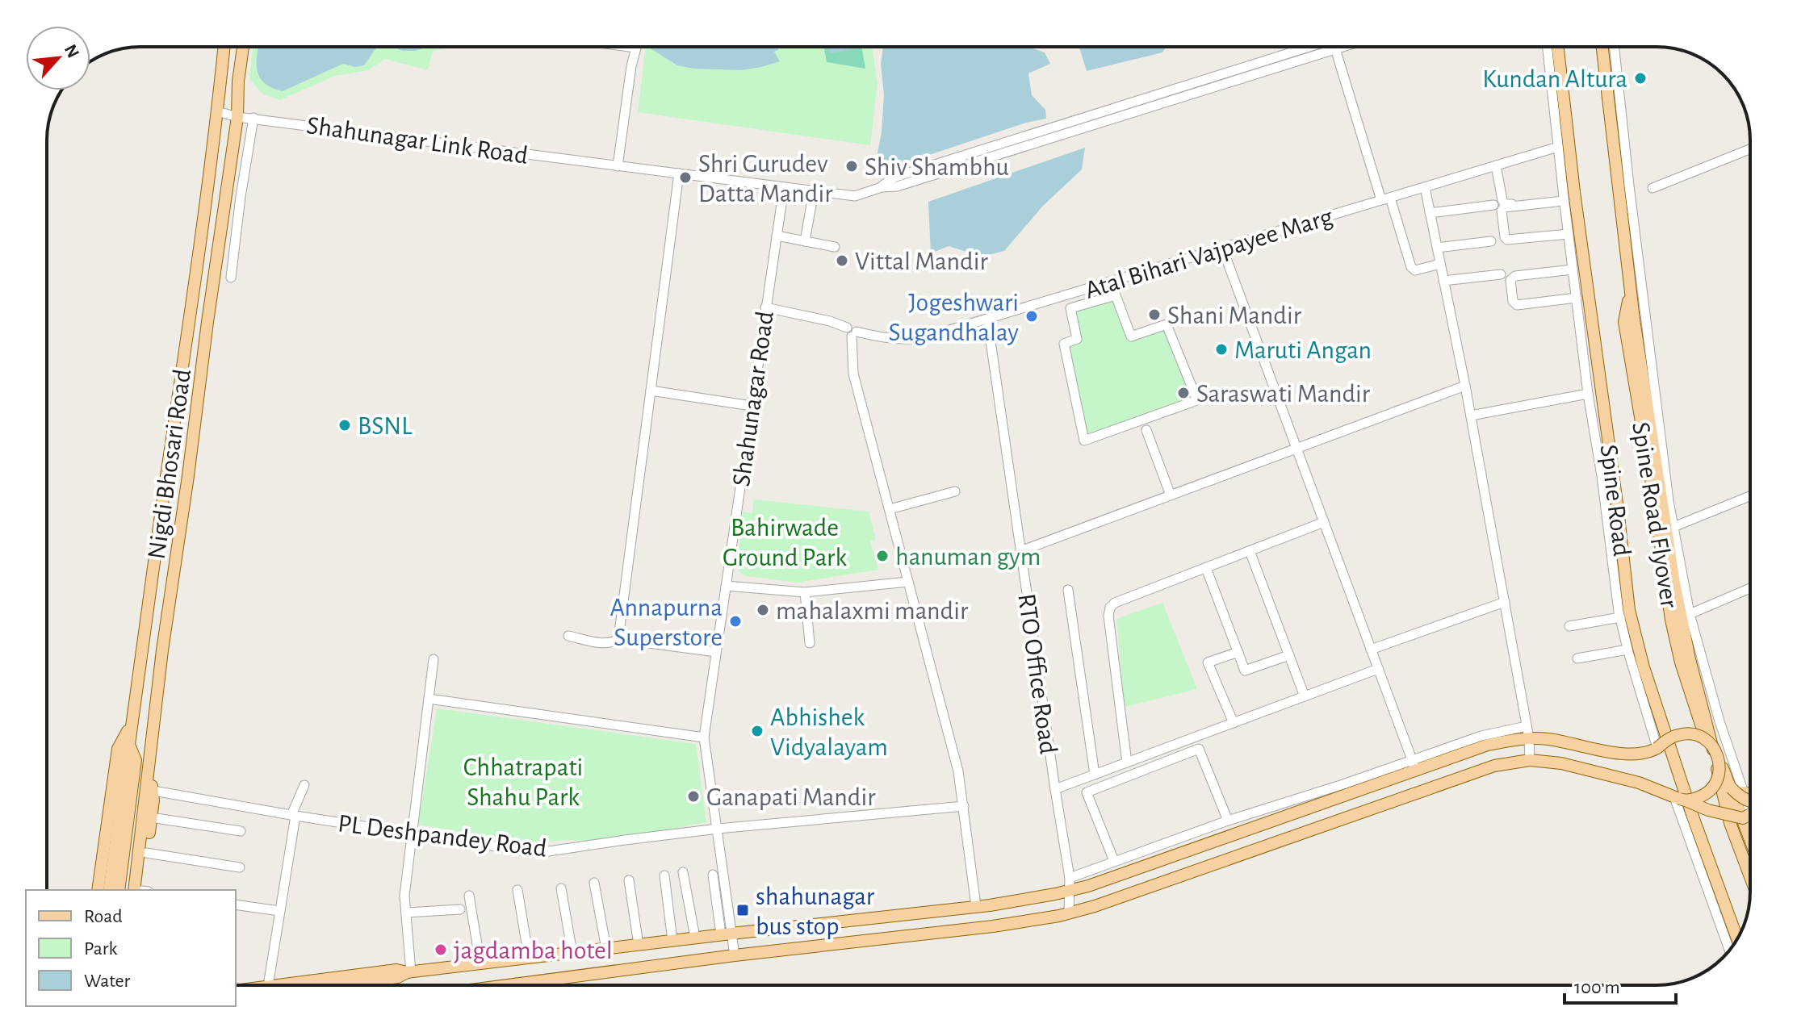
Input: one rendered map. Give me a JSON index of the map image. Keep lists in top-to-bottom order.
{
  "streets": {
    "main road": ["Nigdi Bhosari Road", "Spine Road", "Spine Road Flyover"],
    "street": [
      "Shahunagar Link Road",
      "Atal Bihari Vajpayee Marg",
      "Shahunagar Road",
      "RTO Office Road",
      "PL Deshpandey Road"
    ]
  },
  "crossings": [
    ["Shahunagar Link Road", "Shahunagar Road"],
    ["Shahunagar Link Road", "Nigdi Bhosari Road"],
    ["Atal Bihari Vajpayee Marg", "Shahunagar Road"],
    ["Atal Bihari Vajpayee Marg", "Spine Road"],
    ["Atal Bihari Vajpayee Marg", "RTO Office Road"],
    ["Shahunagar Road", "PL Deshpandey Road"],
    ["Spine Road", "Spine Road Flyover"]
  ],
  "parks": ["Bahirwade Ground Park", "Chhatrapati Shahu Park"],
  "places": {
    "other": [
      "Kundan Altura",
      "Shiv Shambhu",
      "Shri Gurudev Datta Mandir",
      "Vittal Mandir",
      "Shani Mandir",
      "Jogeshwari Sugandhalay",
      "Maruti Angan",
      "Saraswati Mandir",
      "BSNL",
      "hanuman gym",
      "mahalaxmi mandir",
      "Annapurna Superstore",
      "Abhishek Vidyalayam",
      "Ganapati Mandir",
      "jagdamba hotel"
    ],
    "transit": ["shahunagar bus stop"]
  },
  "legend": ["Road", "Park", "Water"],
  "scale_bar": "100 m",
  "north": "top right"
}
